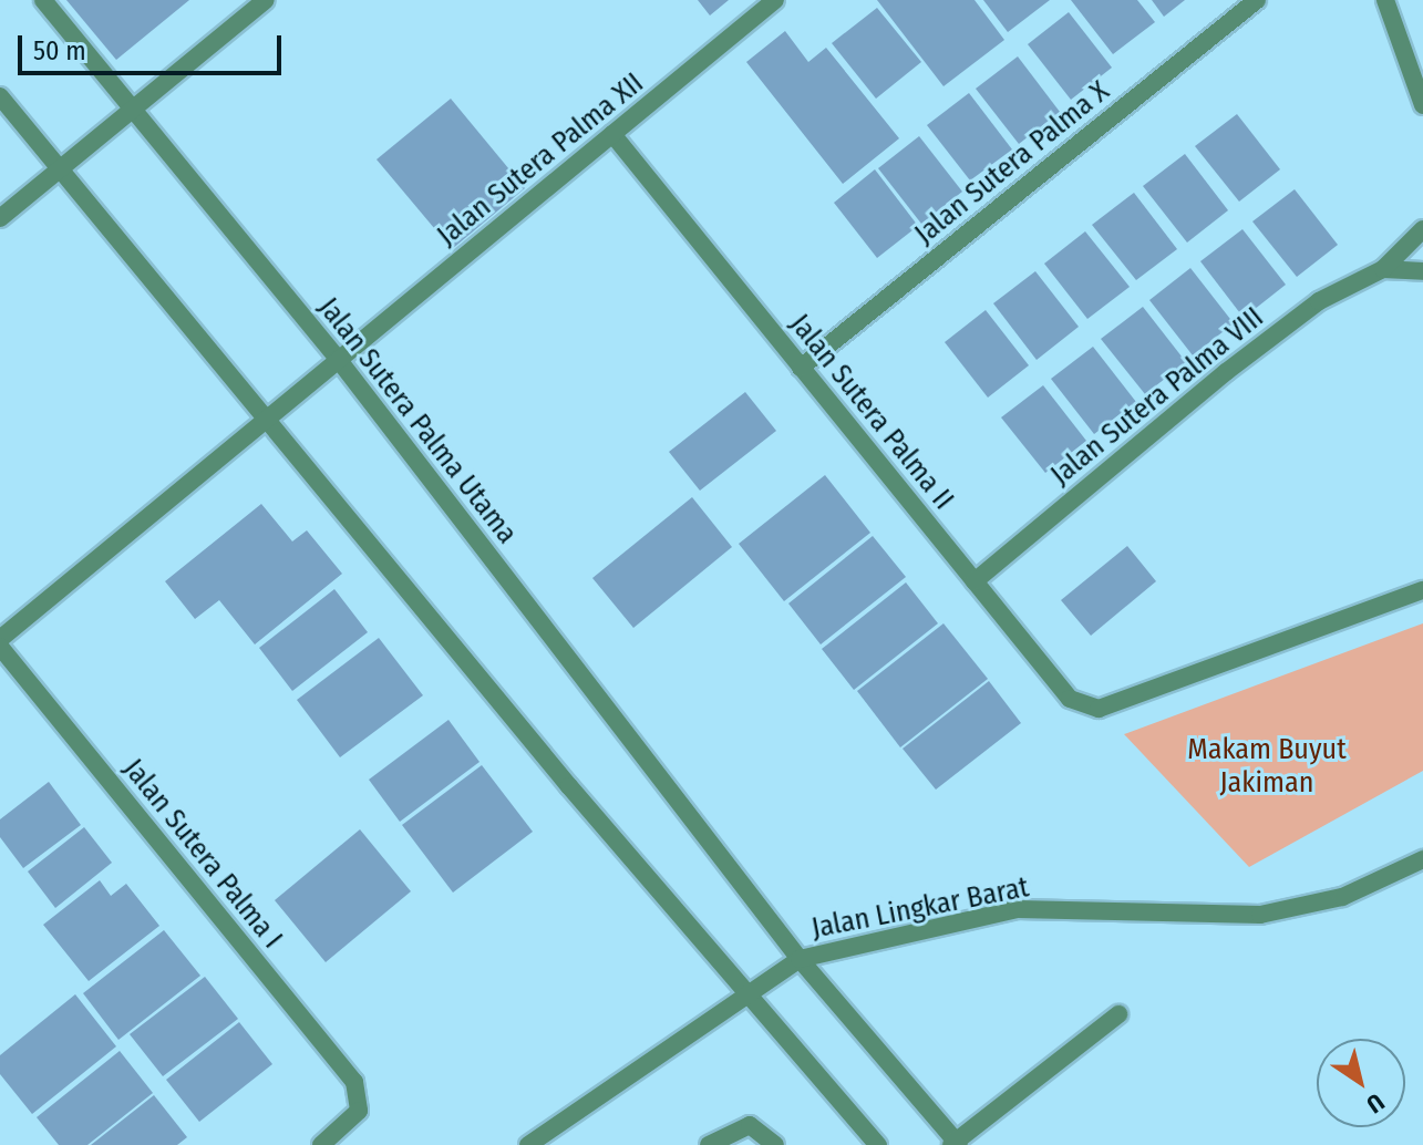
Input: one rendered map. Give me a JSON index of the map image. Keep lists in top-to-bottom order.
{
  "streets": {
    "street": [
      "Jalan Sutera Palma XII",
      "Jalan Sutera Palma X",
      "Jalan Sutera Palma VIII",
      "Jalan Sutera Palma II",
      "Jalan Sutera Palma Utama",
      "Jalan Sutera Palma I",
      "Jalan Lingkar Barat"
    ]
  },
  "crossings": [
    ["Jalan Sutera Palma XII", "Jalan Sutera Palma II"],
    ["Jalan Sutera Palma XII", "Jalan Sutera Palma Utama"],
    ["Jalan Sutera Palma X", "Jalan Sutera Palma II"],
    ["Jalan Sutera Palma VIII", "Jalan Sutera Palma II"],
    ["Jalan Sutera Palma Utama", "Jalan Lingkar Barat"]
  ],
  "parks": ["Makam Buyut Jakiman"],
  "scale_bar": "50 m",
  "north": "bottom right"
}
